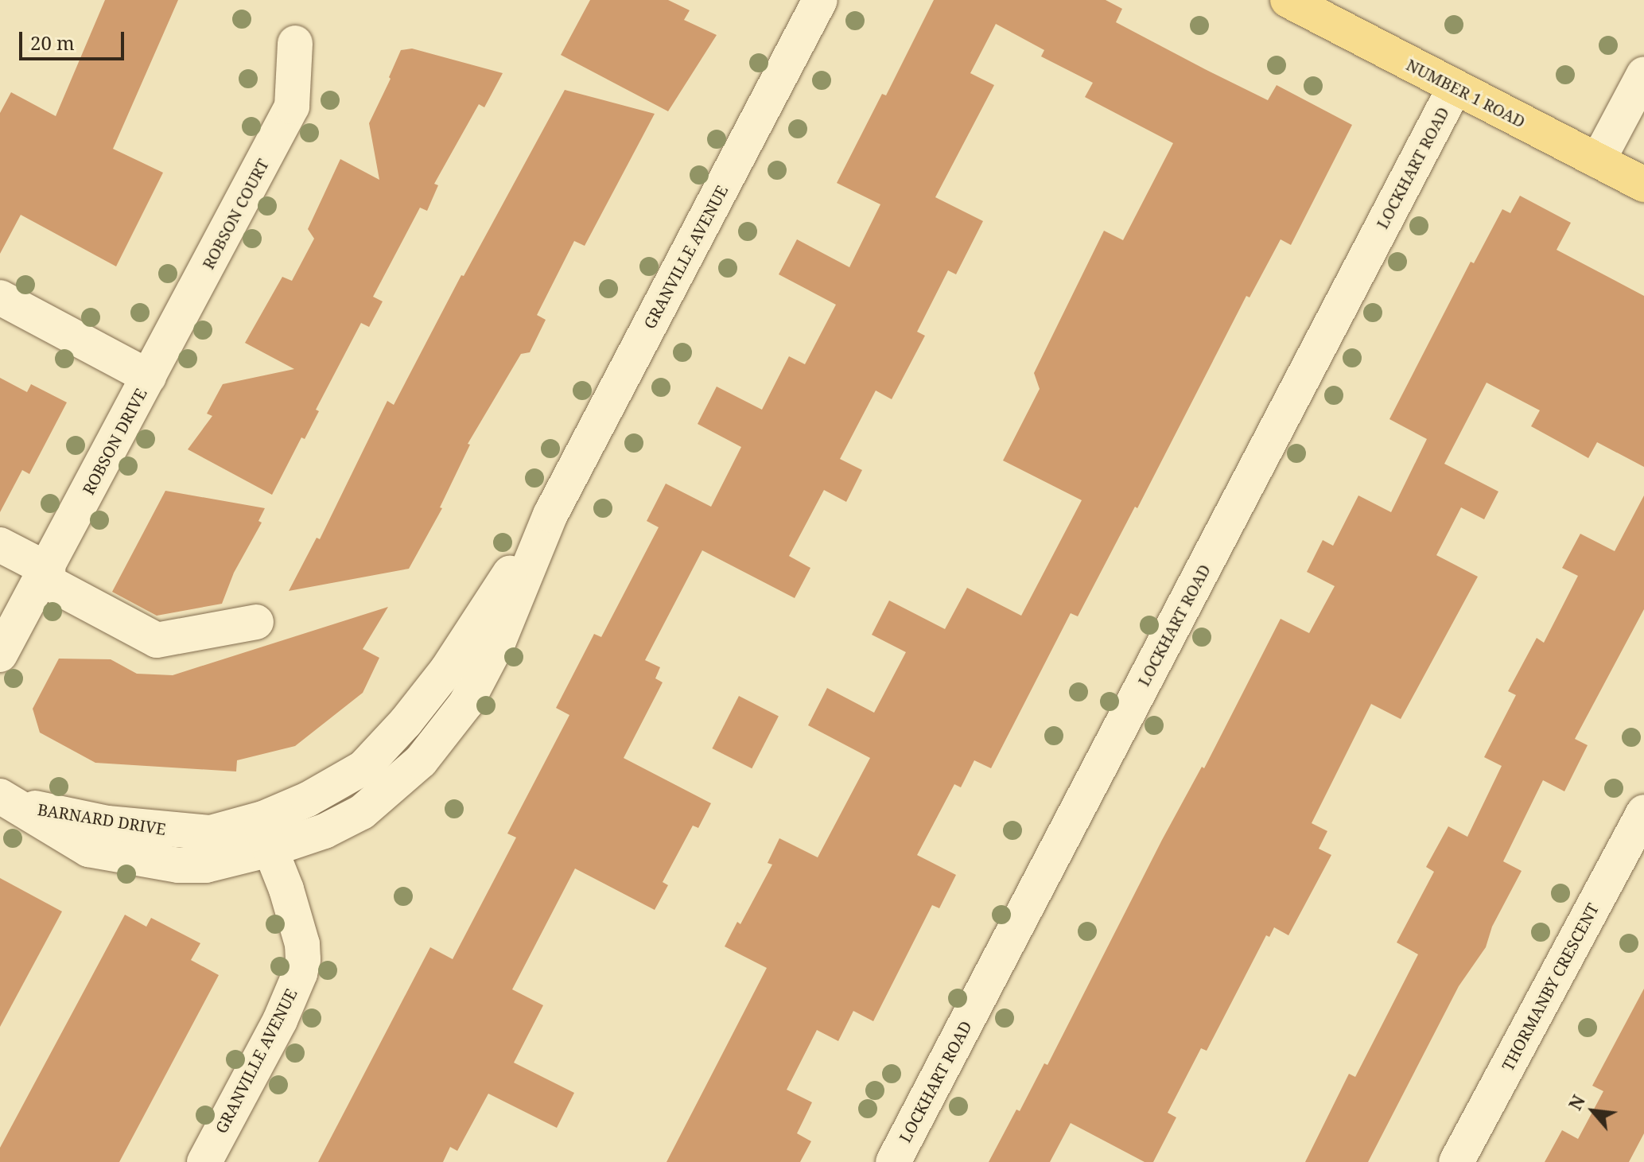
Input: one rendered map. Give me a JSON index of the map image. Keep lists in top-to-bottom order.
{
  "streets": {
    "main road": ["NUMBER 1 ROAD"],
    "street": [
      "LOCKHART ROAD",
      "ROBSON COURT",
      "GRANVILLE AVENUE",
      "ROBSON DRIVE",
      "BARNARD DRIVE",
      "THORMANBY CRESCENT"
    ]
  },
  "crossings": [
    ["NUMBER 1 ROAD", "LOCKHART ROAD"],
    ["ROBSON COURT", "ROBSON DRIVE"],
    ["GRANVILLE AVENUE", "BARNARD DRIVE"]
  ],
  "scale_bar": "20 m",
  "north": "top left"
}
